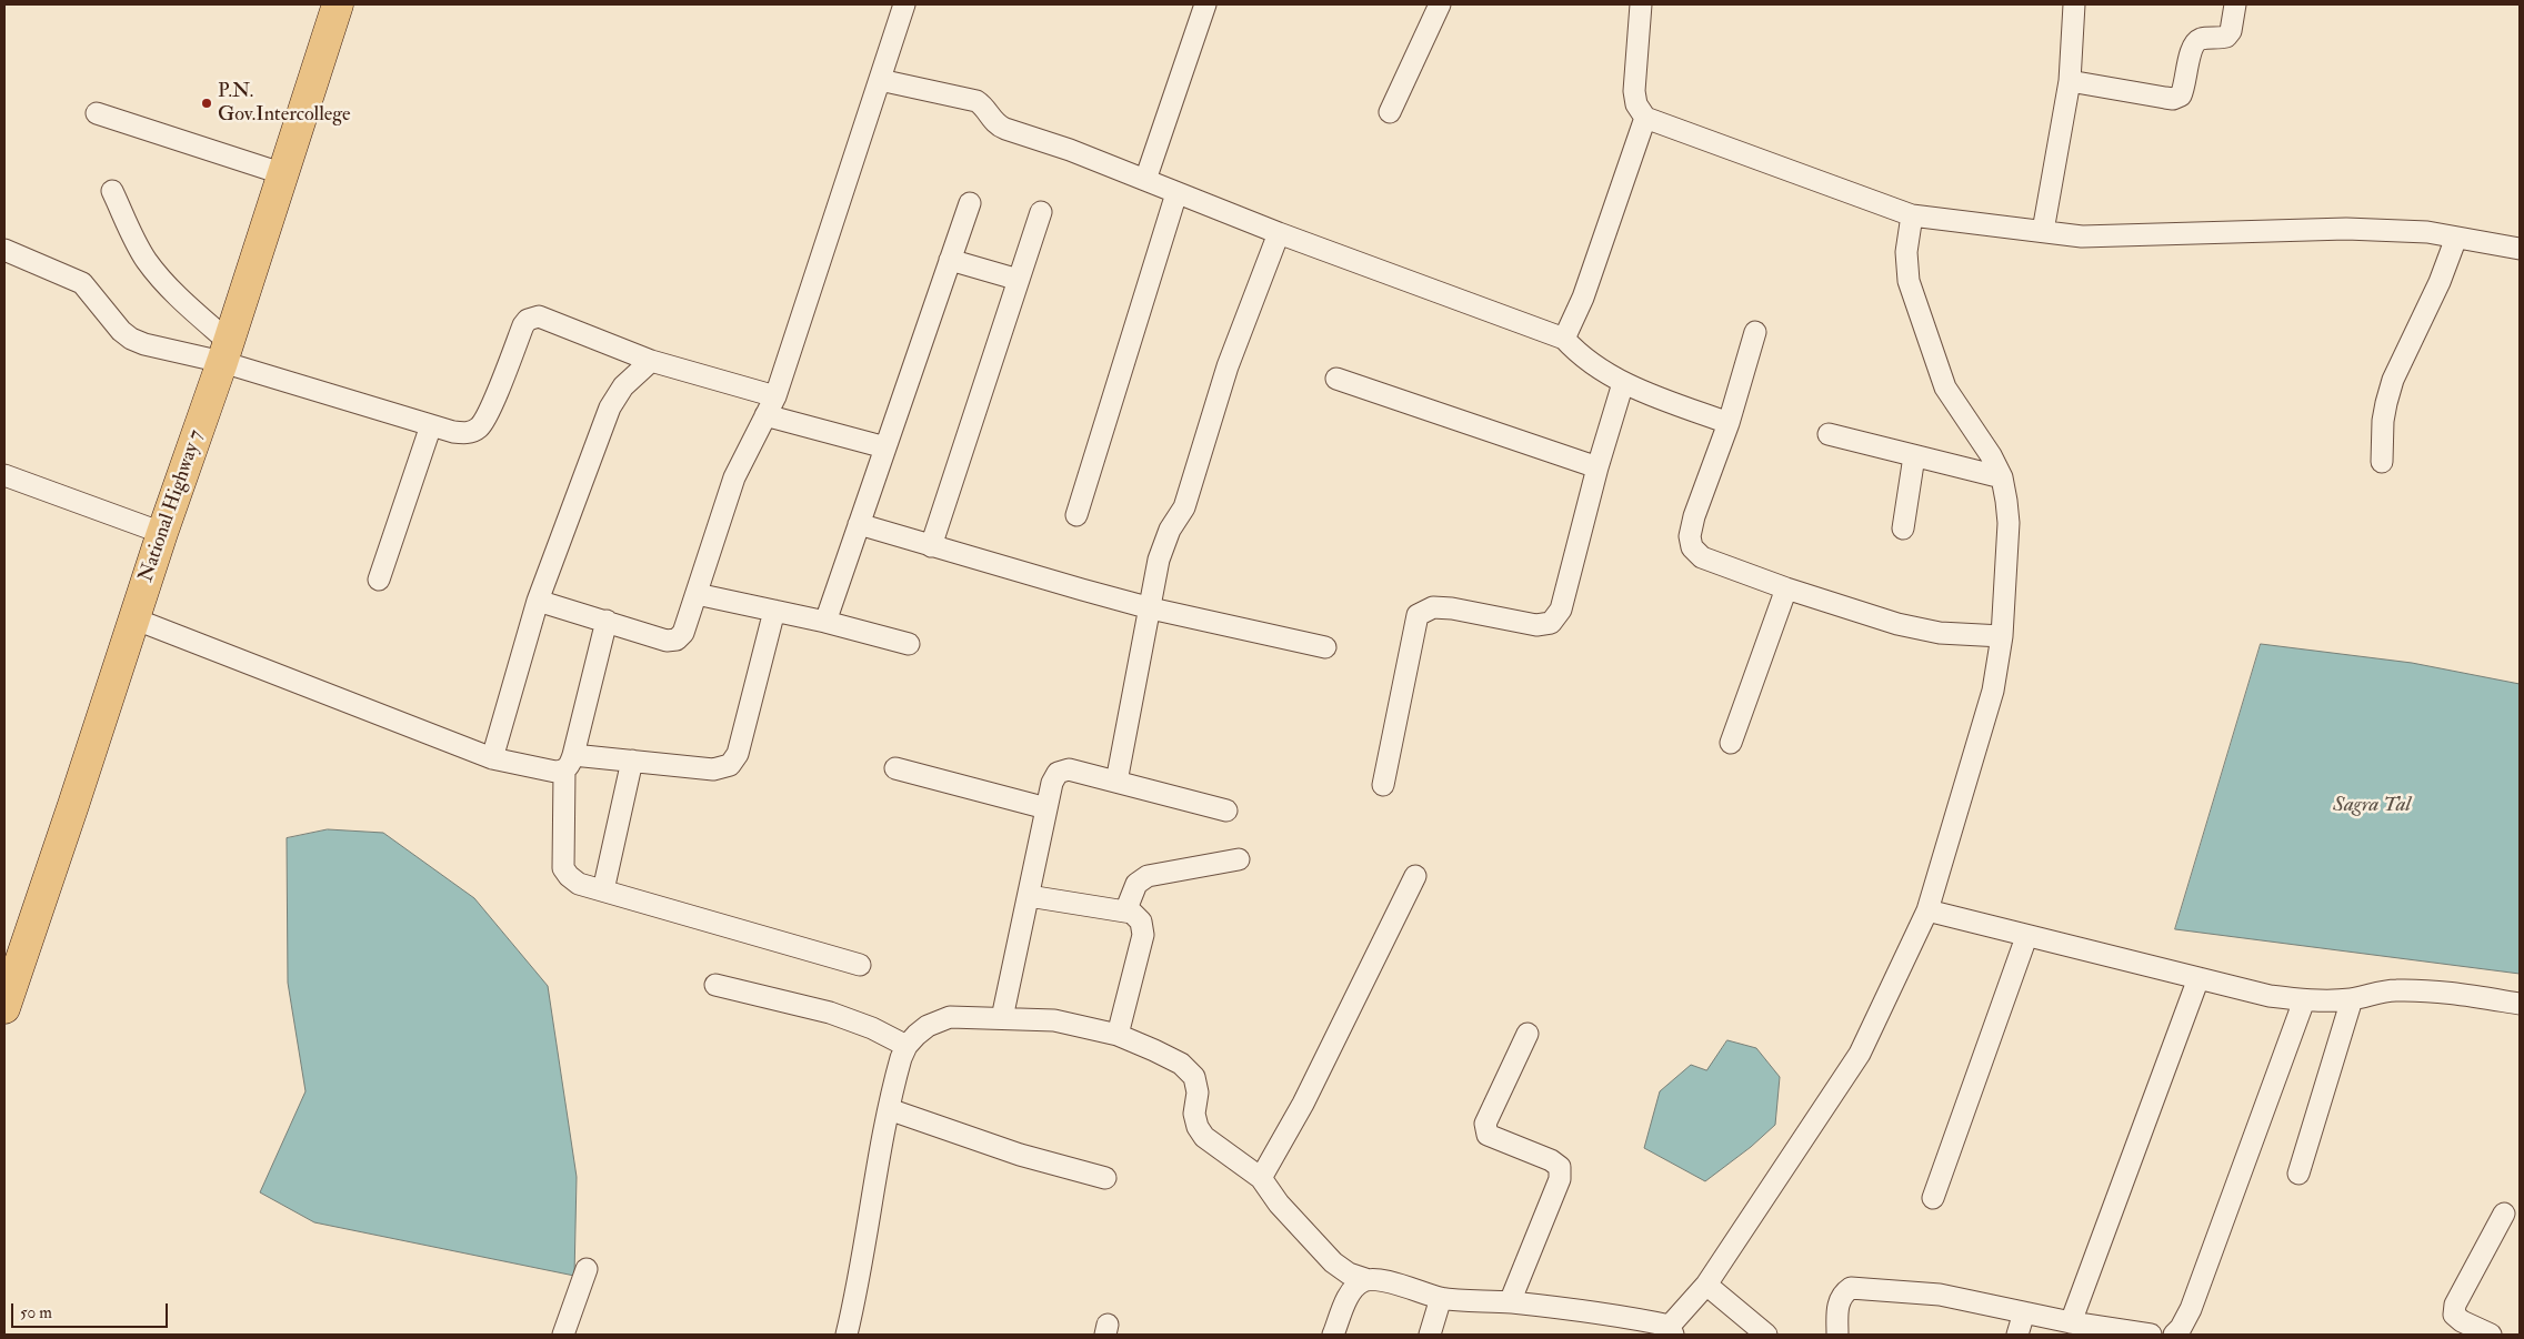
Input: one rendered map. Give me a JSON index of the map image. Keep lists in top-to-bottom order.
{
  "streets": {
    "main road": ["National Highway 7"]
  },
  "water": ["Sagra Tal"],
  "places": ["P.N. Gov.Intercollege"],
  "scale_bar": "50 m"
}
